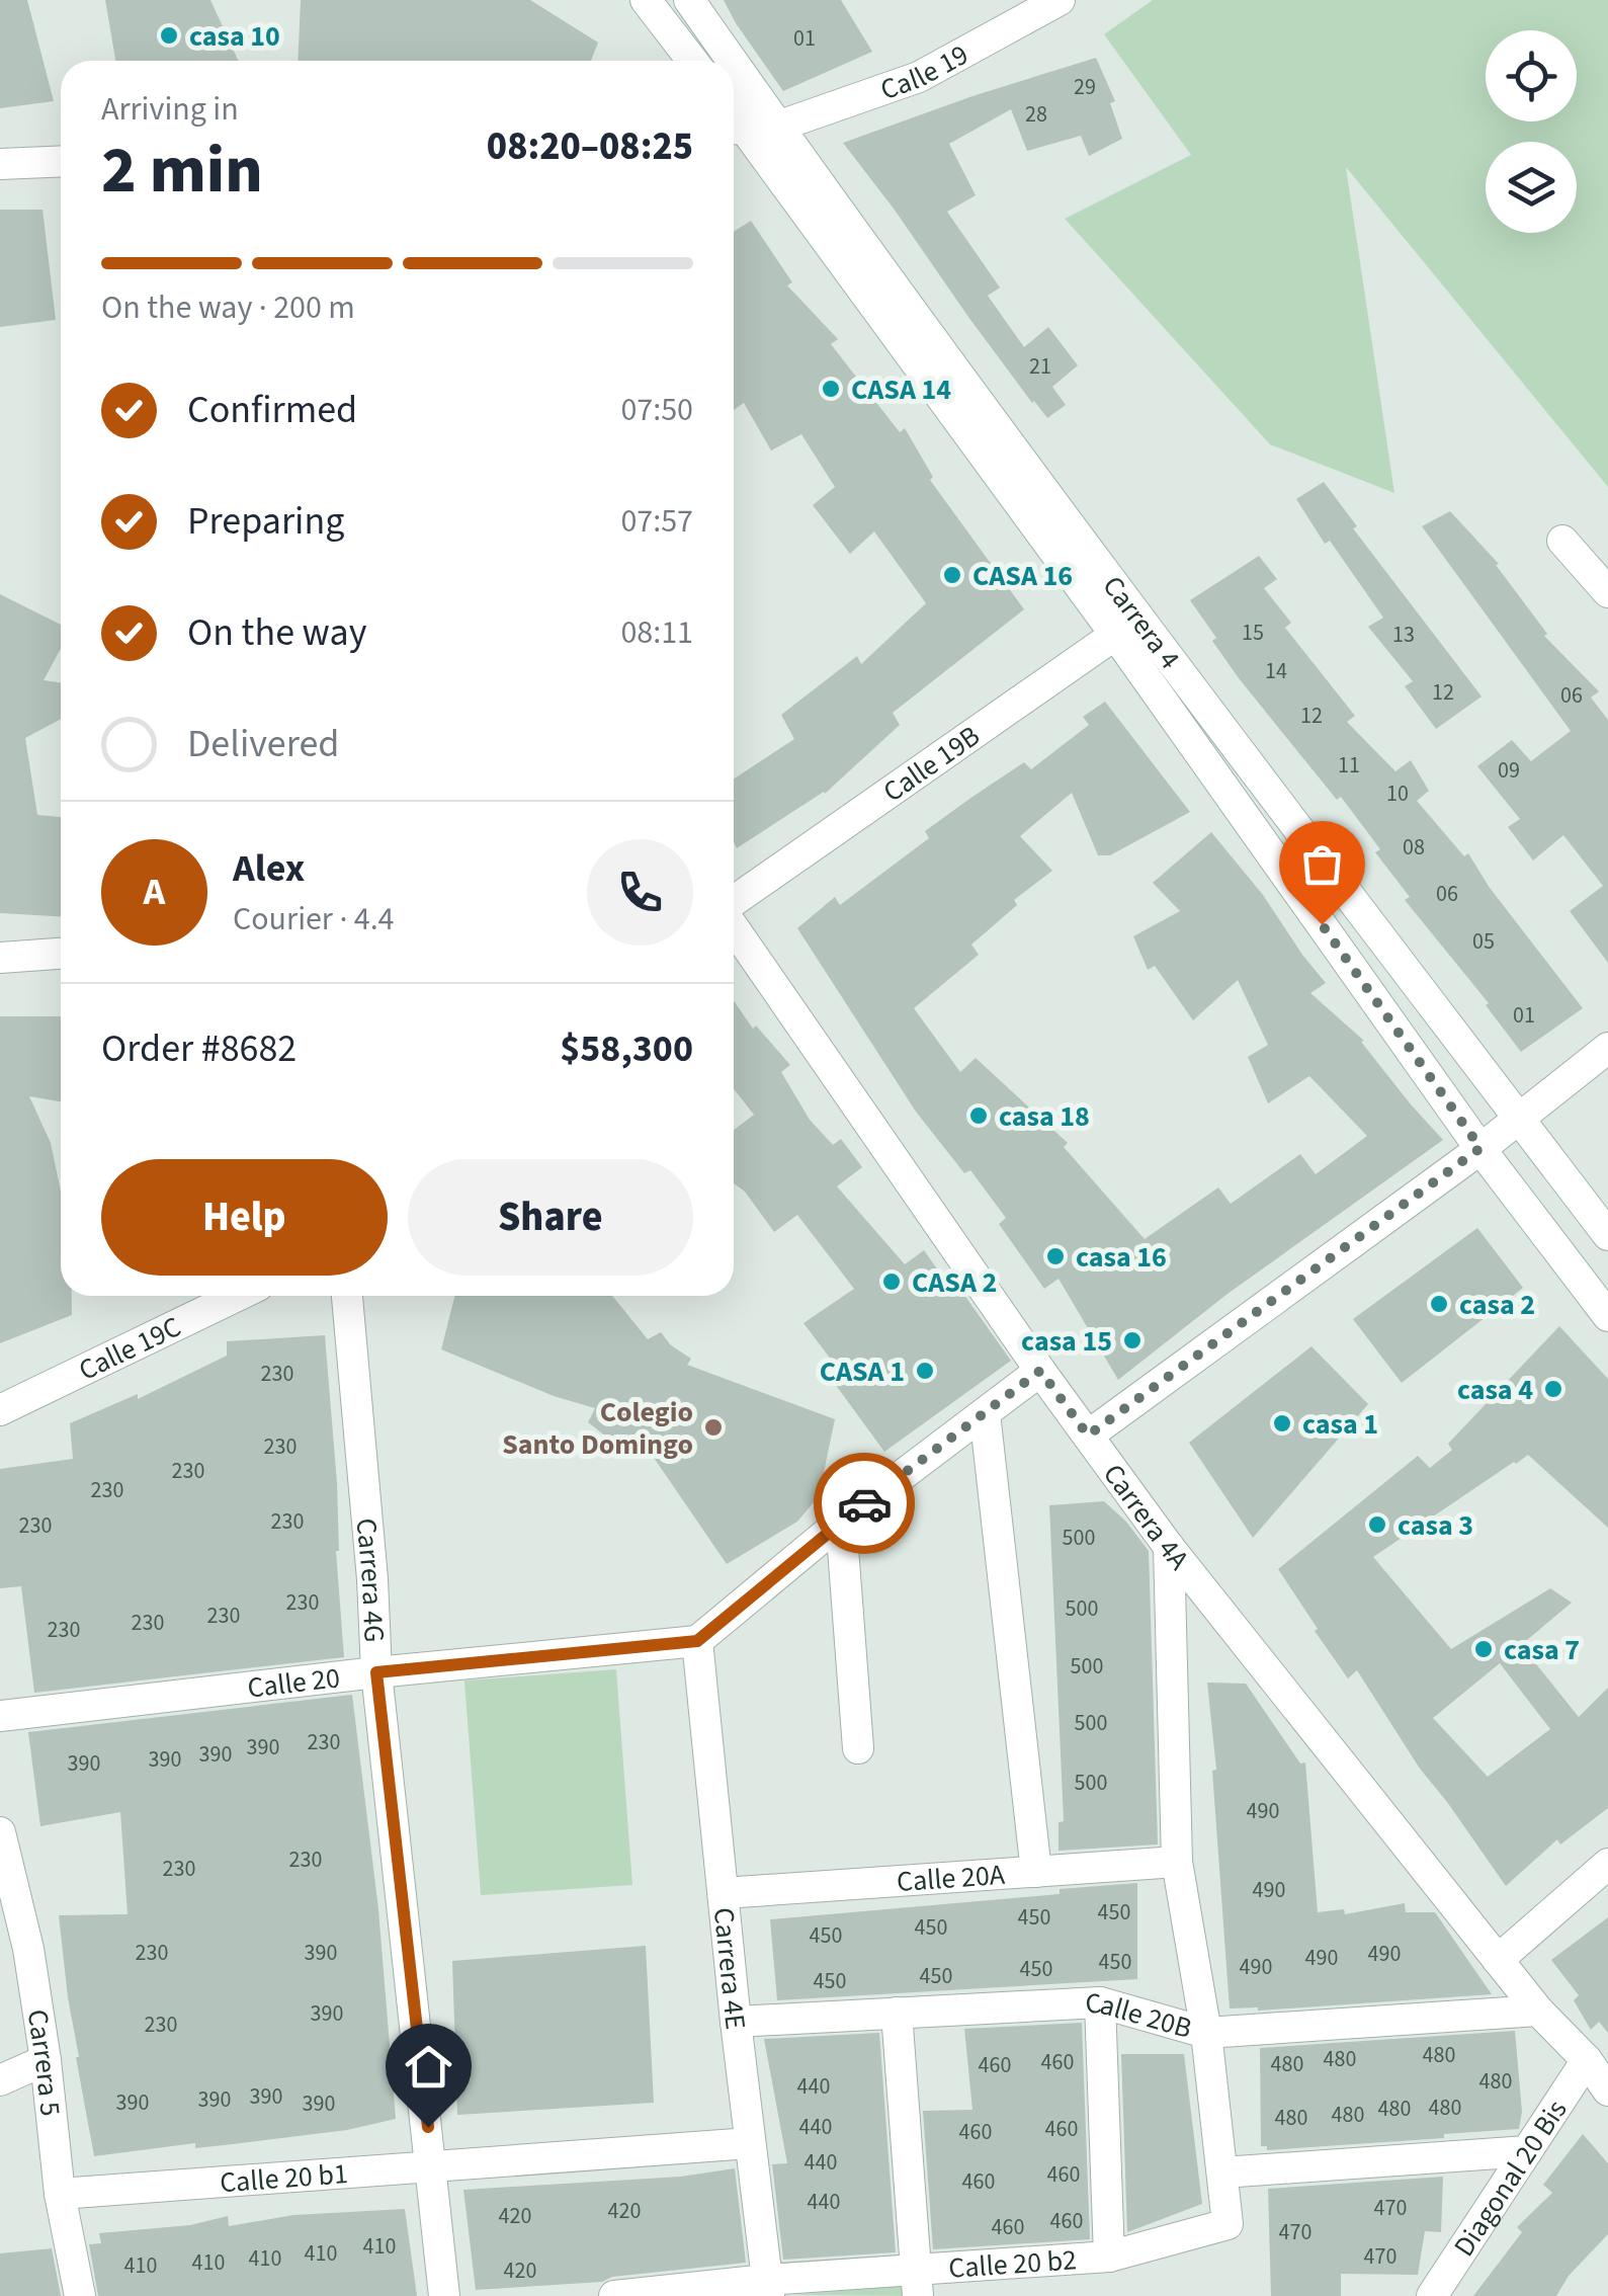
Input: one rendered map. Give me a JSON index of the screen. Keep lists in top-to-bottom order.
{
  "streets": {
    "street": [
      "Calle 19",
      "Carrera 4",
      "Calle 19B",
      "Calle 19C",
      "Carrera 4A",
      "Carrera 4G",
      "Calle 20",
      "Calle 20A",
      "Carrera 4E",
      "Calle 20B",
      "Carrera 5",
      "Calle 20 b1",
      "Diagonal 20 Bis",
      "Calle 20 b2"
    ]
  },
  "crossings": [
    ["Calle 19", "Carrera 4"],
    ["Carrera 4", "Calle 19B"],
    ["Carrera 4A", "Calle 20B"],
    ["Carrera 4A", "Diagonal 20 Bis"],
    ["Carrera 4G", "Calle 20"],
    ["Carrera 4G", "Calle 20 b1"],
    ["Calle 20", "Carrera 4E"],
    ["Calle 20A", "Carrera 4E"],
    ["Carrera 4E", "Calle 20B"],
    ["Carrera 4E", "Calle 20 b1"],
    ["Carrera 4E", "Calle 20 b2"],
    ["Carrera 5", "Calle 20 b1"]
  ],
  "places": [
    "casa 10",
    "CASA 14",
    "CASA 16",
    "casa 18",
    "casa 16",
    "CASA 2",
    "casa 2",
    "casa 15",
    "CASA 1",
    "casa 4",
    "casa 1",
    "Colegio Santo Domingo",
    "casa 3",
    "casa 7"
  ],
  "house_numbers": [
    "01",
    "29",
    "28",
    "21",
    "15",
    "13",
    "14",
    "12",
    "06",
    "12",
    "11",
    "09",
    "10",
    "08",
    "06",
    "05",
    "01",
    "230",
    "230",
    "230",
    "230",
    "230",
    "230",
    "500",
    "230",
    "500",
    "230",
    "230",
    "230",
    "500",
    "500",
    "230",
    "390",
    "390",
    "390",
    "390",
    "500",
    "490",
    "230",
    "230",
    "490",
    "450",
    "450",
    "450",
    "450",
    "230",
    "390",
    "490",
    "490",
    "450",
    "490",
    "450",
    "450",
    "450",
    "390",
    "230",
    "480",
    "480",
    "460",
    "480",
    "460",
    "480",
    "440",
    "390",
    "390",
    "390",
    "390",
    "480",
    "480",
    "480",
    "480",
    "440",
    "460",
    "460",
    "440",
    "460",
    "460",
    "440",
    "470",
    "420",
    "420",
    "460",
    "460",
    "470",
    "410",
    "410",
    "470",
    "410",
    "410",
    "410",
    "420"
  ],
  "page": {
    "heading": ["2 min", "Arriving in", "08:20–08:25"],
    "panel": [
      "Alex",
      "Courier · 4.4",
      "Order #8682",
      "$58,300"
    ],
    "bar": "On the way · 200 m",
    "list": [
      ["Confirmed", "07:50"],
      ["Preparing", "07:57"],
      ["On the way", "08:11"],
      "Delivered"
    ],
    "round": "A",
    "buttons": ["Help", "Share"]
  }
}
